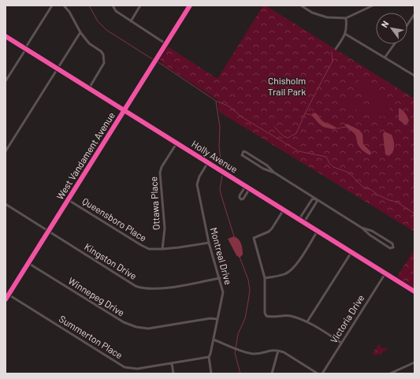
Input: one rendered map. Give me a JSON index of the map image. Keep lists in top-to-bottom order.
{
  "streets": {
    "street": [
      "West Vandament Avenue",
      "Holly Avenue",
      "Ottawa Place",
      "Queensboro Place",
      "Montreal Drive",
      "Kingston Drive",
      "Winnepeg Drive",
      "Victoria Drive",
      "Summerton Place"
    ]
  },
  "crossings": [
    ["West Vandament Avenue", "Holly Avenue"],
    ["West Vandament Avenue", "Queensboro Place"],
    ["West Vandament Avenue", "Kingston Drive"],
    ["West Vandament Avenue", "Winnepeg Drive"],
    ["West Vandament Avenue", "Summerton Place"],
    ["Holly Avenue", "Ottawa Place"],
    ["Holly Avenue", "Montreal Drive"],
    ["Holly Avenue", "Victoria Drive"],
    ["Ottawa Place", "Queensboro Place"],
    ["Queensboro Place", "Montreal Drive"],
    ["Montreal Drive", "Kingston Drive"],
    ["Montreal Drive", "Winnepeg Drive"],
    ["Montreal Drive", "Summerton Place"]
  ],
  "parks": ["Chisholm Trail Park"],
  "north": "top left"
}
